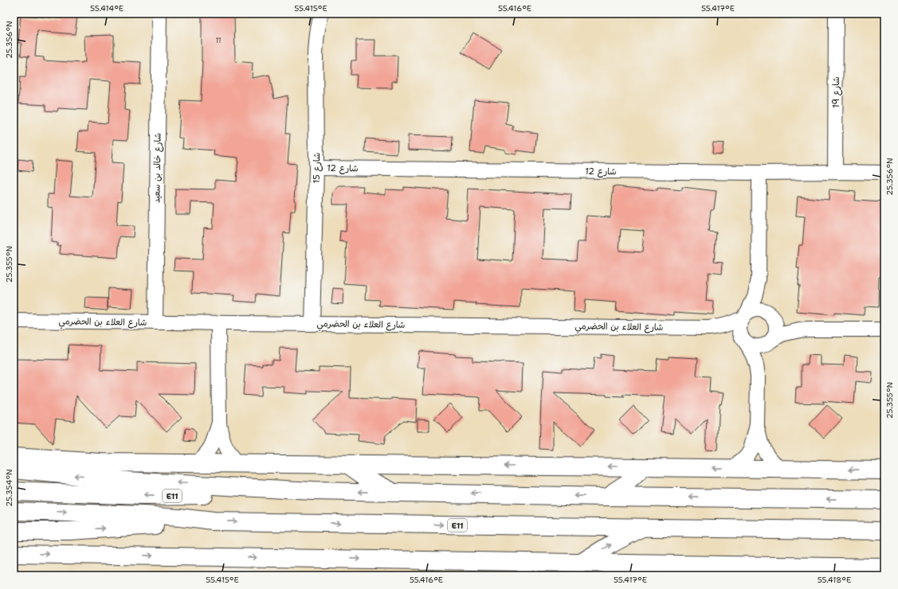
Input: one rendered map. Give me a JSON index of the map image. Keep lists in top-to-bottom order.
{
  "streets": {
    "main road": ["E11"],
    "street": [
      "شارع 19",
      "شارع خالد بن سعيد",
      "شارع 15",
      "شارع 12",
      "شارع العلاء بن الحضرمي"
    ]
  },
  "crossings": [
    ["شارع 19", "شارع 12"],
    ["شارع خالد بن سعيد", "شارع العلاء بن الحضرمي"],
    ["شارع 15", "شارع 12"],
    ["شارع 15", "شارع العلاء بن الحضرمي"]
  ],
  "house_numbers": ["11"],
  "coordinates": [
    "55.414°E",
    "55.415°E",
    "55.416°E",
    "55.417°E",
    "25.356°N",
    "25.355°N",
    "25.354°N",
    "55.418°E"
  ]
}
